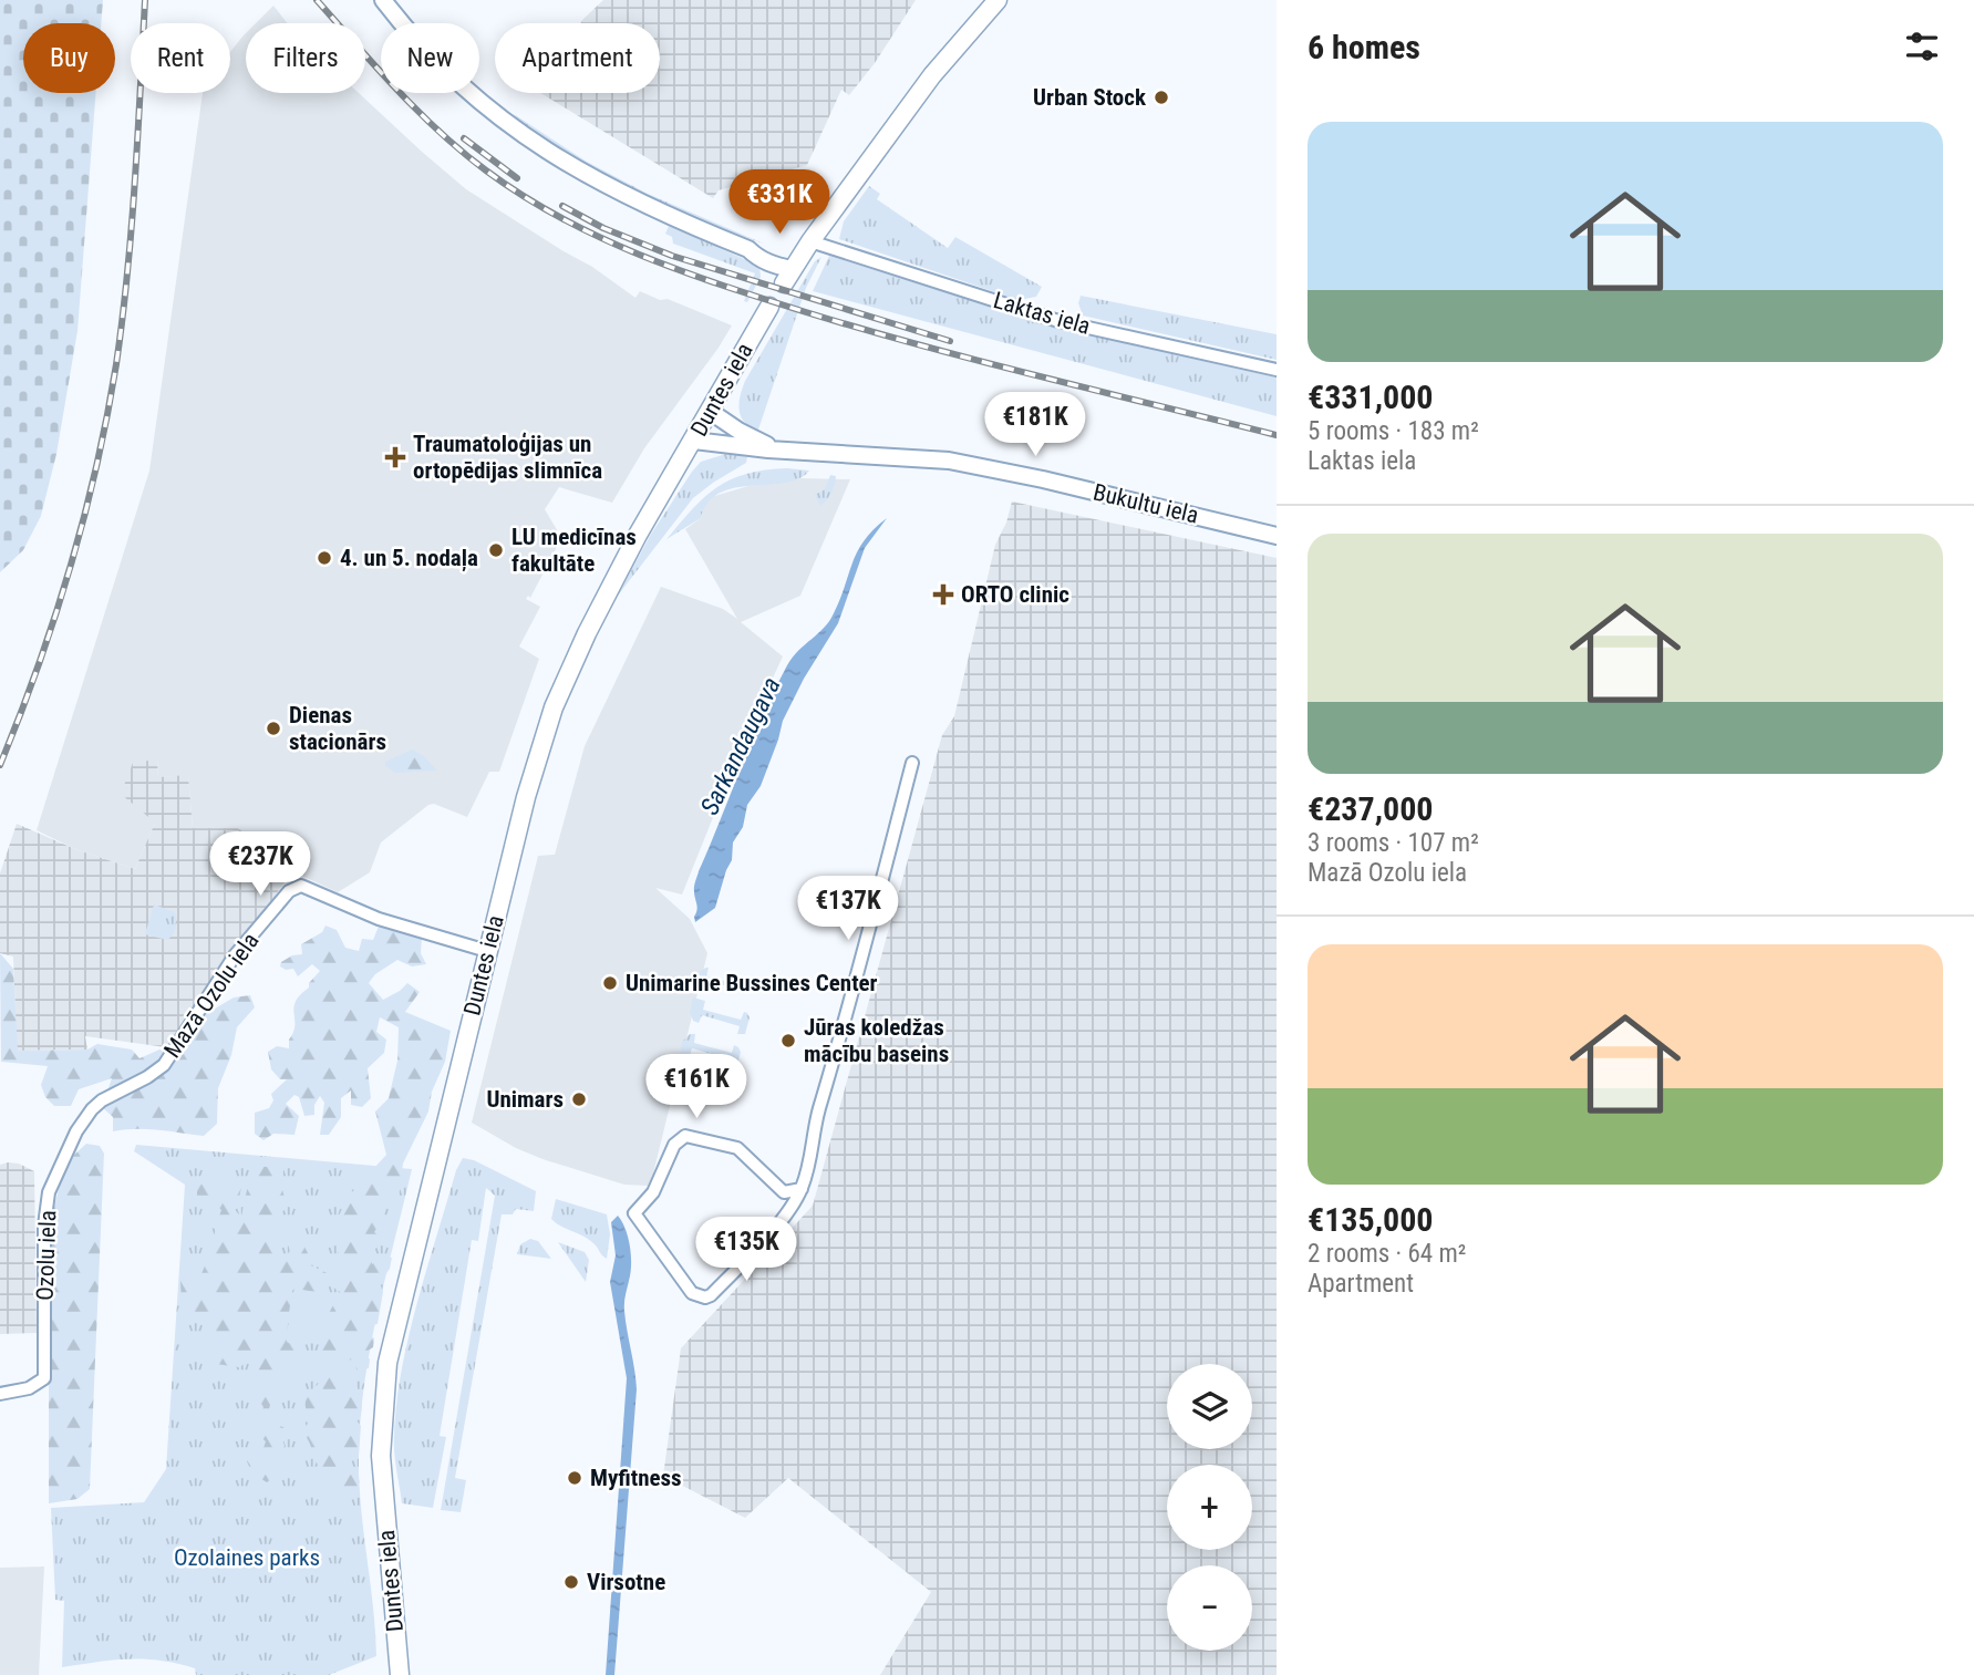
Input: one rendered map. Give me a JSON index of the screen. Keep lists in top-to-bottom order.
{
  "streets": {
    "main road": ["Duntes iela"],
    "street": [
      "Laktas iela",
      "Bukultu iela",
      "Mazā Ozolu iela",
      "Ozolu iela"
    ]
  },
  "crossings": [
    ["Duntes iela", "Bukultu iela"],
    ["Duntes iela", "Mazā Ozolu iela"],
    ["Mazā Ozolu iela", "Ozolu iela"]
  ],
  "water": ["Sarkandaugava"],
  "parks": ["Ozolaines parks"],
  "places": {
    "other": [
      "Urban Stock",
      "LU medicīnas fakultāte",
      "4. un 5. nodaļa",
      "Dienas stacionārs",
      "Unimarine Bussines Center",
      "Jūras koledžas mācību baseins",
      "Unimars",
      "Myfitness",
      "Virsotne"
    ],
    "health": ["Traumatoloģijas un ortopēdijas slimnīca", "ORTO clinic"]
  },
  "page": {
    "heading": "6 homes",
    "chip": [
      "Buy",
      "Rent",
      "Filters",
      "New",
      "Apartment"
    ],
    "list": [
      {
        "name": "€331,000",
        "note": "5 rooms · 183 m² · Laktas iela"
      },
      {
        "name": "€237,000",
        "note": "3 rooms · 107 m² · Mazā Ozolu iela"
      },
      {
        "name": "€135,000",
        "note": "2 rooms · 64 m² · Apartment"
      }
    ],
    "price": [
      "€331K",
      "€181K",
      "€237K",
      "€137K",
      "€161K",
      "€135K"
    ],
    "map_buttons": ["+", "−"]
  }
}
